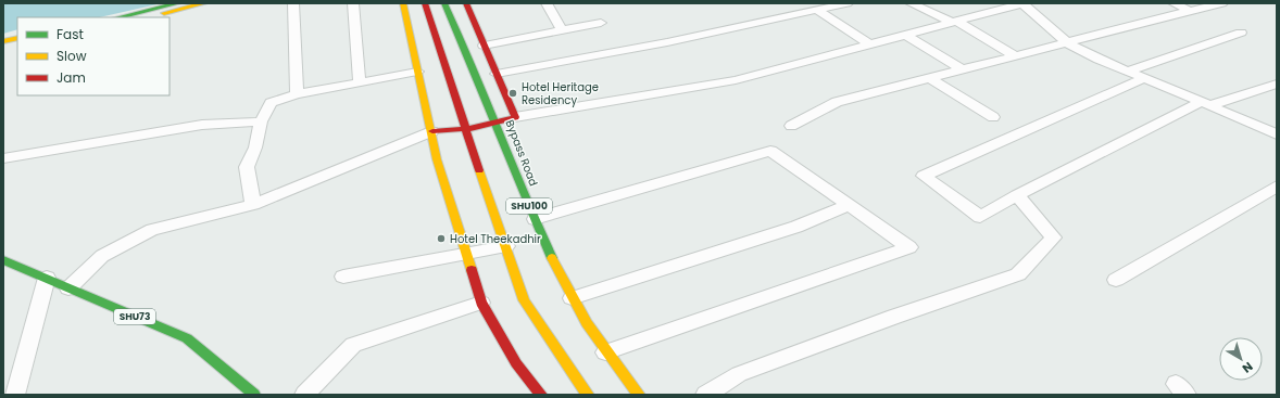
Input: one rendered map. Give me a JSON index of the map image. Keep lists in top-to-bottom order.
{
  "streets": {
    "main road": ["Bypass Road", "SHU100", "SHU73"]
  },
  "places": ["Hotel Heritage Residency", "Hotel Theekadhir"],
  "legend": ["Fast", "Slow", "Jam"],
  "north": "bottom right"
}
